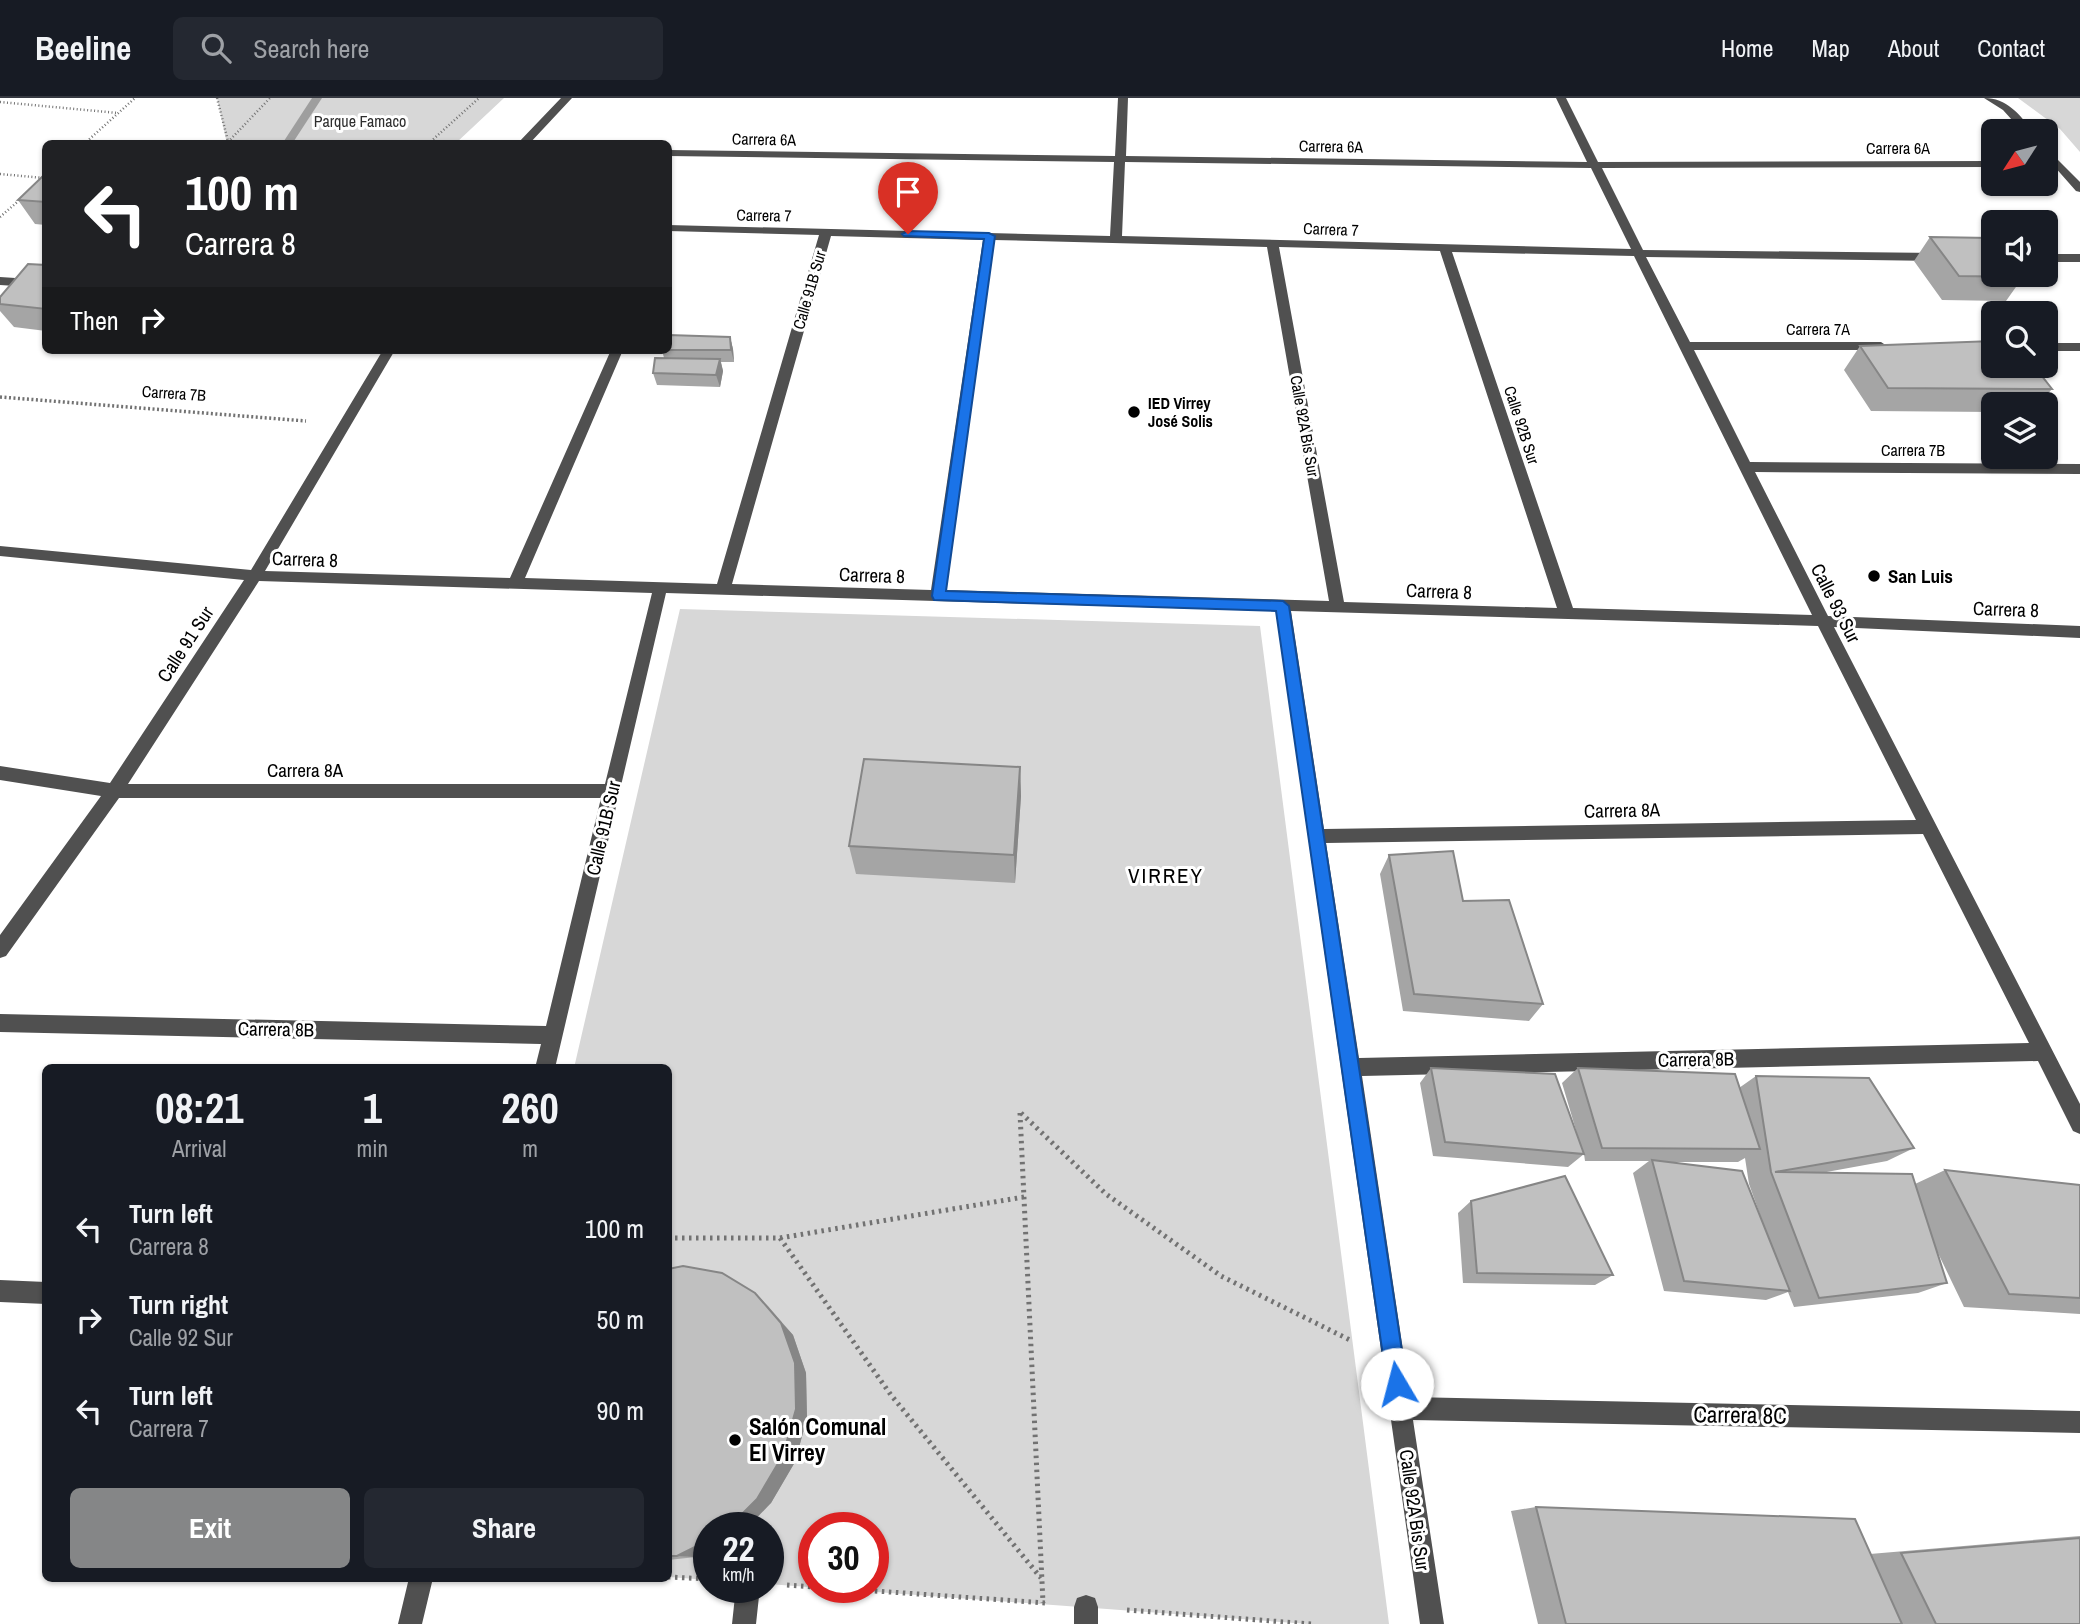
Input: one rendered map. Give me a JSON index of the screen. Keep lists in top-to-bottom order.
{
  "streets": {
    "street": [
      "Carrera 6A",
      "Carrera 7",
      "Calle 91B Sur",
      "Carrera 7A",
      "Carrera 7B",
      "Calle 92B Sur",
      "Calle 92A Bis Sur",
      "Carrera 8",
      "Calle 93 Sur",
      "Calle 91 Sur",
      "Carrera 8A",
      "Carrera 8B",
      "Carrera 8C"
    ]
  },
  "crossings": [
    ["Carrera 6A", "Calle 93 Sur"],
    ["Carrera 7", "Calle 91B Sur"],
    ["Carrera 7", "Calle 92B Sur"],
    ["Carrera 7", "Calle 92A Bis Sur"],
    ["Carrera 7", "Calle 93 Sur"],
    ["Calle 91B Sur", "Carrera 8"],
    ["Calle 91B Sur", "Carrera 8A"],
    ["Calle 91B Sur", "Carrera 8B"],
    ["Carrera 7A", "Calle 93 Sur"],
    ["Carrera 7B", "Calle 93 Sur"],
    ["Carrera 7B", "Calle 91 Sur"],
    ["Calle 92B Sur", "Carrera 8"],
    ["Calle 92A Bis Sur", "Carrera 8"],
    ["Calle 92A Bis Sur", "Carrera 8A"],
    ["Calle 92A Bis Sur", "Carrera 8B"],
    ["Calle 92A Bis Sur", "Carrera 8C"],
    ["Carrera 8", "Calle 93 Sur"],
    ["Carrera 8", "Calle 91 Sur"],
    ["Calle 93 Sur", "Carrera 8A"],
    ["Calle 93 Sur", "Carrera 8B"],
    ["Calle 91 Sur", "Carrera 8A"]
  ],
  "districts": ["VIRREY"],
  "parks": ["Parque Famaco"],
  "places": ["IED Virrey José Solis", "San Luis", "Salón Comunal El Virrey"],
  "north": "bottom left",
  "page": {
    "header": "Beeline",
    "search": "Search here",
    "nav": [
      "Home",
      "Map",
      "About",
      "Contact"
    ],
    "turn": ["100 m", "Carrera 8"],
    "then": "Then",
    "eta": [
      "08:21",
      "Arrival",
      "1",
      "min",
      "260",
      "m"
    ],
    "list": [
      {
        "name": "Turn left",
        "note": "Carrera 8",
        "value": "100 m"
      },
      {
        "name": "Turn right",
        "note": "Calle 92 Sur",
        "value": "50 m"
      },
      {
        "name": "Turn left",
        "note": "Carrera 7",
        "value": "90 m"
      }
    ],
    "buttons": ["Exit", "Share"],
    "speed": "22 km/h",
    "limit": "30"
  }
}
